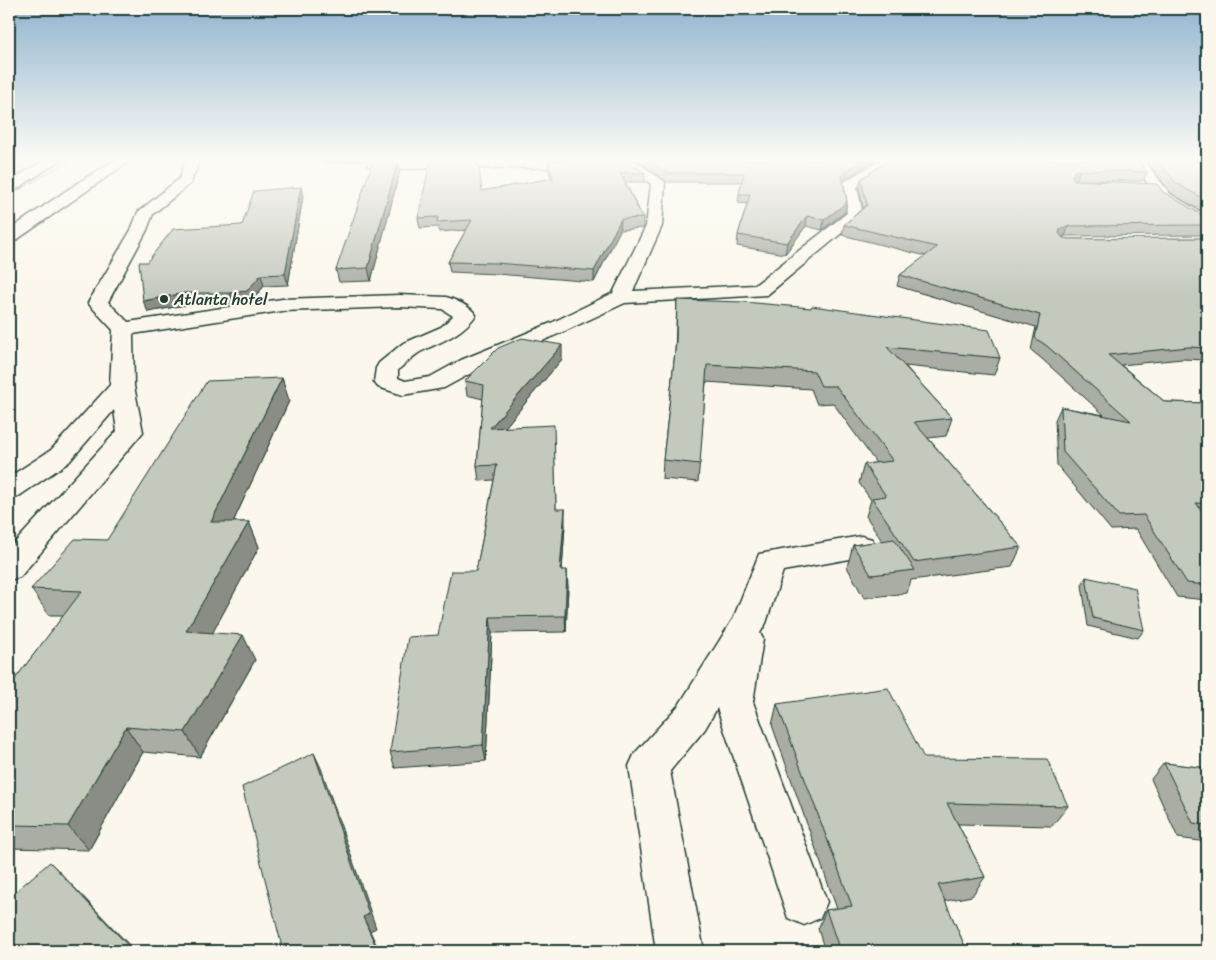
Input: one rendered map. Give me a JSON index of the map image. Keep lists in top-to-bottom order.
{
  "places": ["Atlanta hotel"]
}
